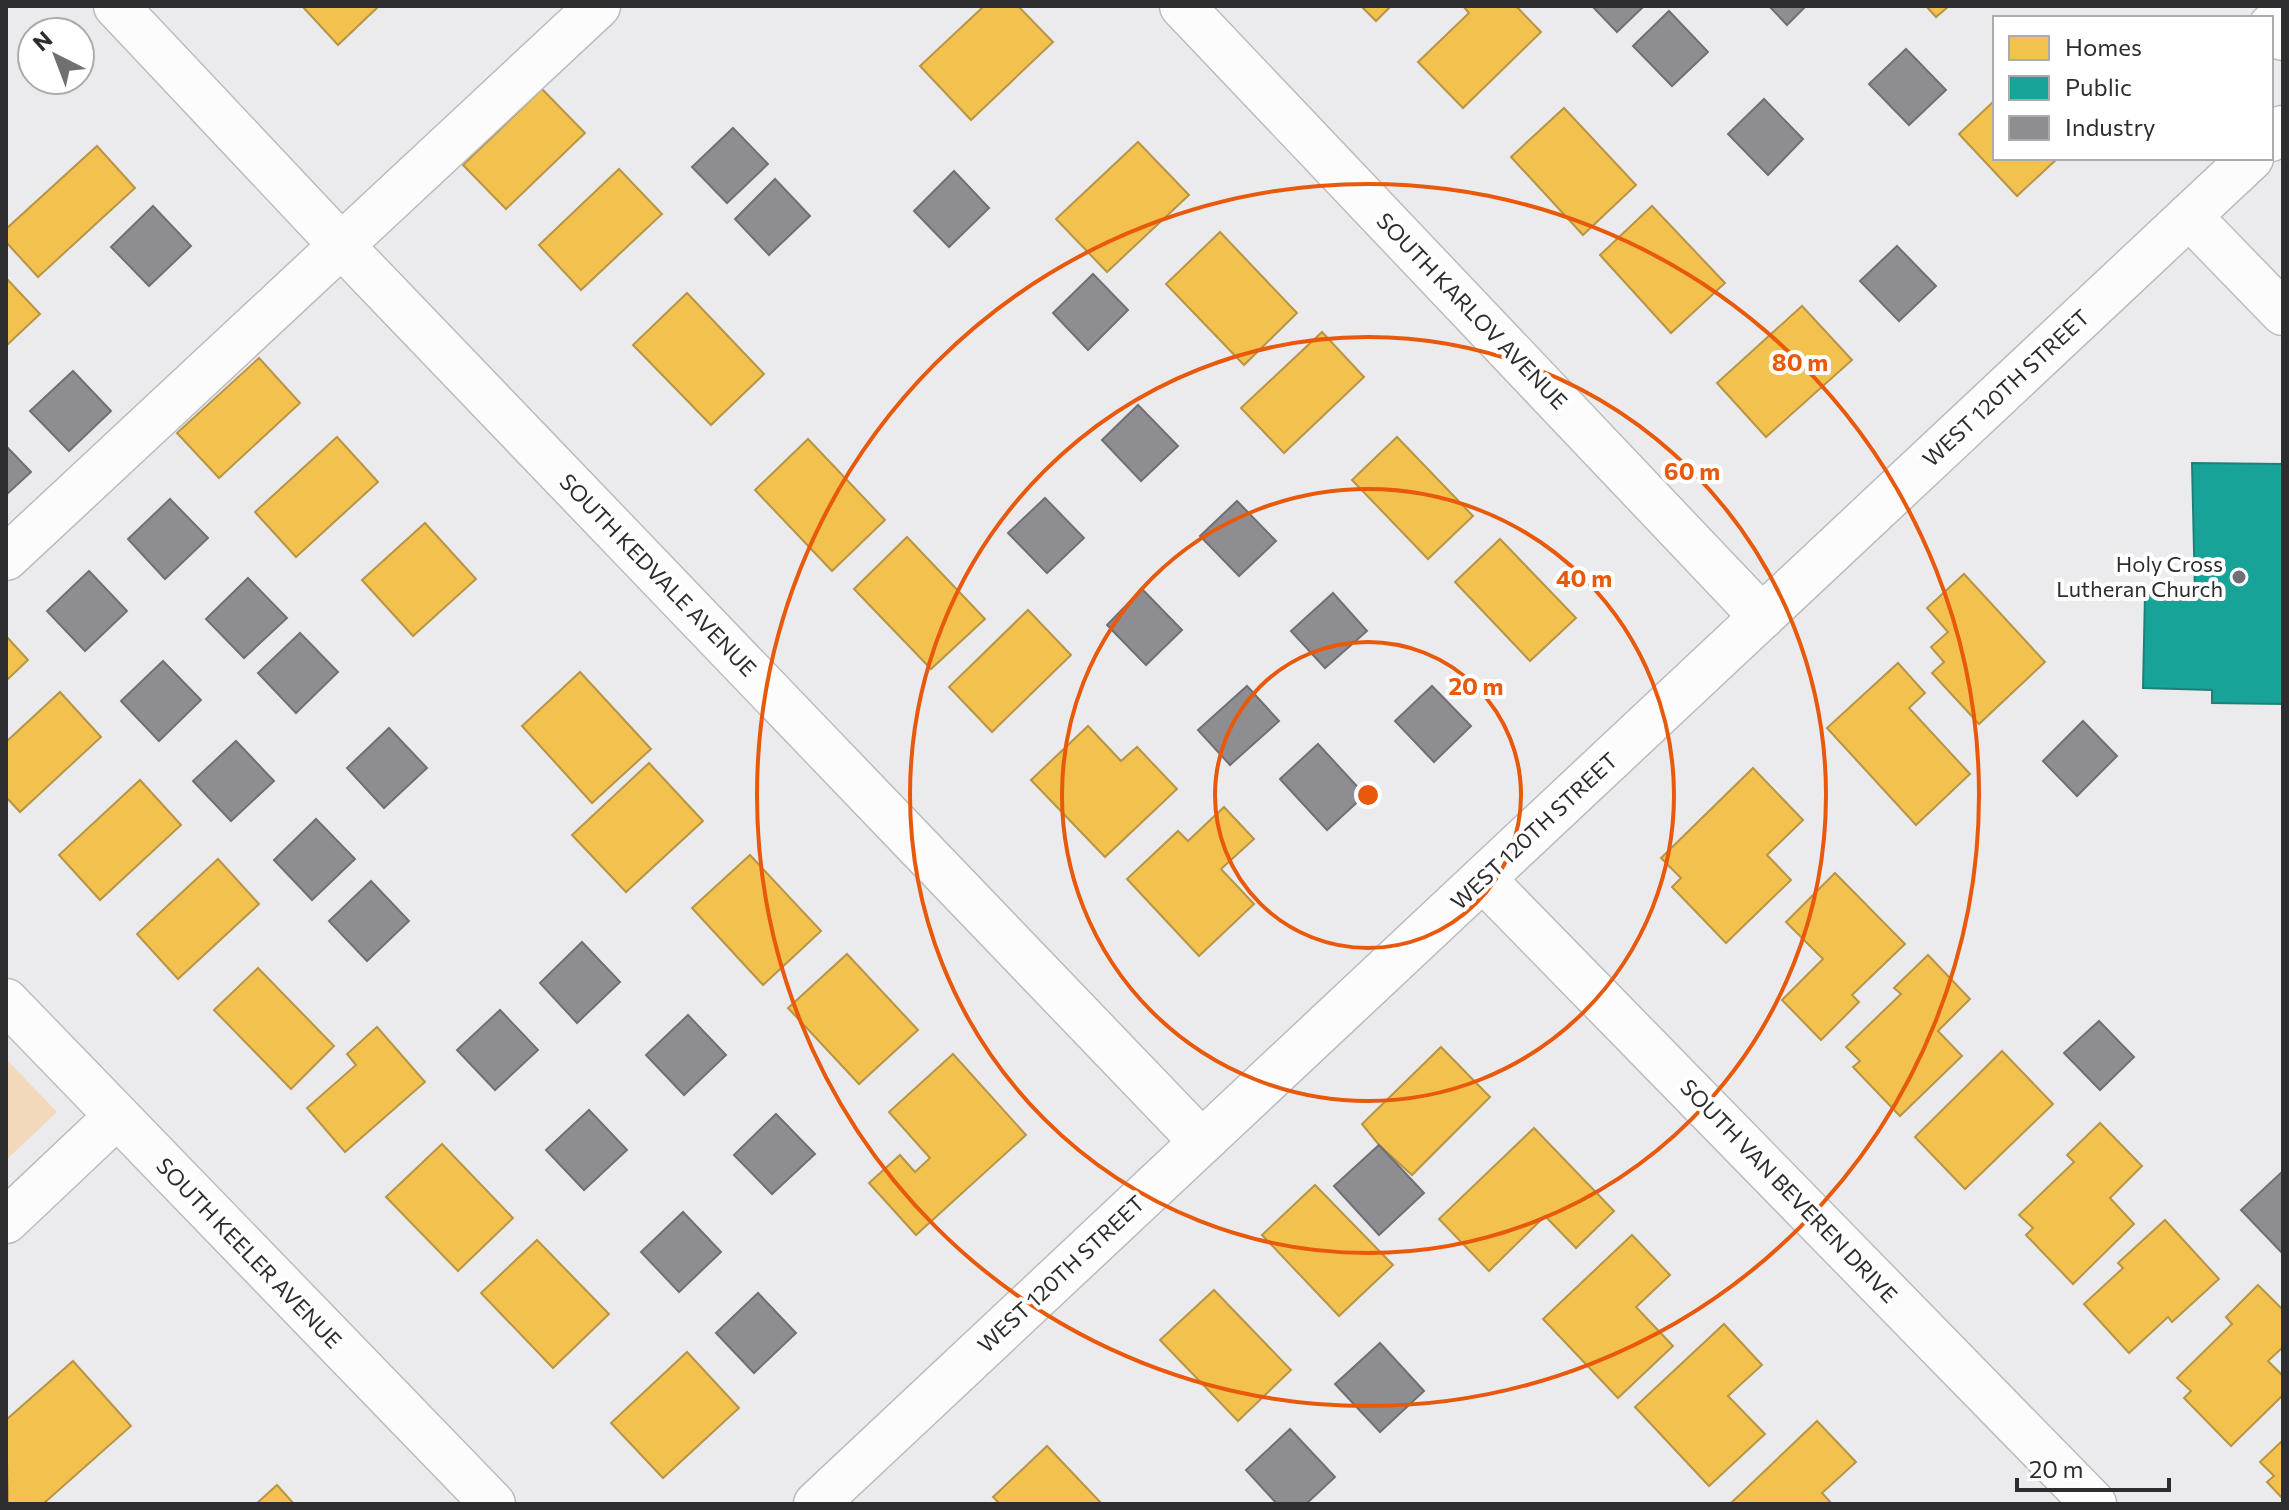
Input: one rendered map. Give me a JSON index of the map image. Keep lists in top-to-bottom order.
{
  "streets": {
    "street": [
      "SOUTH KARLOV AVENUE",
      "WEST 120TH STREET",
      "SOUTH KEDVALE AVENUE",
      "SOUTH VAN BEVEREN DRIVE",
      "SOUTH KEELER AVENUE"
    ]
  },
  "crossings": [
    ["SOUTH KARLOV AVENUE", "WEST 120TH STREET"],
    ["WEST 120TH STREET", "SOUTH KEDVALE AVENUE"],
    ["WEST 120TH STREET", "SOUTH VAN BEVEREN DRIVE"]
  ],
  "places": ["Holy Cross Lutheran Church"],
  "legend": ["Homes", "Public", "Industry"],
  "scale_bar": "20 m",
  "north": "top left",
  "rings": [
    "80 m",
    "60 m",
    "40 m",
    "20 m"
  ]
}
